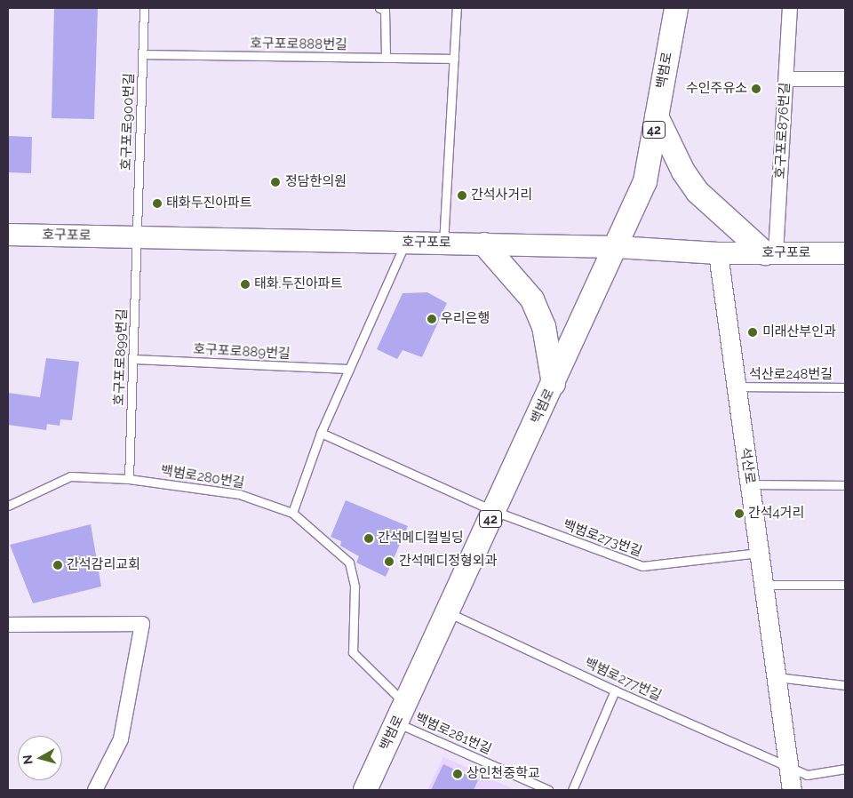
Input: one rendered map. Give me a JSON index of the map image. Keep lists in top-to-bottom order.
{
  "streets": {
    "main road": ["백범로", "42", "호구포로"],
    "street": ["호구포로876번길", "석산로"],
    "lane": [
      "호구포로888번길",
      "호구포로900번길",
      "호구포로889번길",
      "호구포로899번길",
      "석산로248번길",
      "백범로280번길",
      "백범로273번길",
      "백범로277번길",
      "백범로281번길"
    ]
  },
  "crossings": [
    ["호구포로888번길", "호구포로900번길"],
    ["백범로", "호구포로"],
    ["백범로", "백범로280번길"],
    ["백범로", "백범로273번길"],
    ["백범로", "백범로277번길"],
    ["백범로", "백범로281번길"],
    ["호구포로900번길", "호구포로"],
    ["호구포로900번길", "호구포로899번길"],
    ["호구포로876번길", "호구포로"],
    ["호구포로", "호구포로899번길"],
    ["호구포로", "석산로"],
    ["호구포로889번길", "호구포로899번길"],
    ["호구포로899번길", "백범로280번길"],
    ["석산로248번길", "석산로"],
    ["석산로", "백범로273번길"],
    ["석산로", "백범로277번길"],
    ["백범로280번길", "백범로281번길"]
  ],
  "places": [
    "수인주유소",
    "정담한의원",
    "간석사거리",
    "태화두진아파트",
    "태화.두진아파트",
    "우리은행",
    "미래산부인과",
    "간석4거리",
    "간석메디컬빌딩",
    "간석메디정형외과",
    "간석감리교회",
    "상인천중학교"
  ],
  "north": "left"
}
